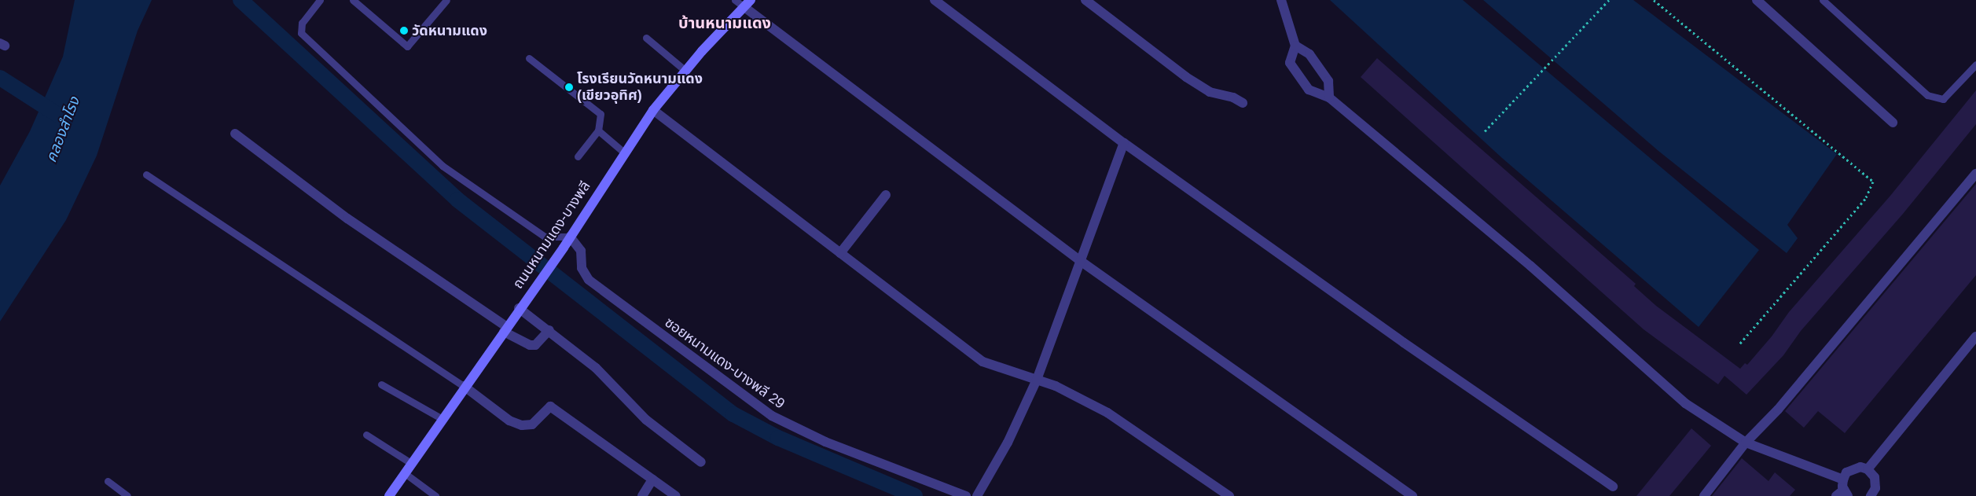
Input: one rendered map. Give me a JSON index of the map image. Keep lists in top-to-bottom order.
{
  "streets": {
    "main road": ["ถนนหนามแดง-บางพลี"],
    "street": ["ซอยหนามแดง-บางพลี 29"]
  },
  "crossings": [
    ["ถนนหนามแดง-บางพลี", "ซอยหนามแดง-บางพลี 29"]
  ],
  "districts": ["บ้านหนามแดง"],
  "water": ["คลองสำโรง"],
  "places": ["วัดหนามแดง", "โรงเรียนวัดหนามแดง (เขียวอุทิศ)"]
}
